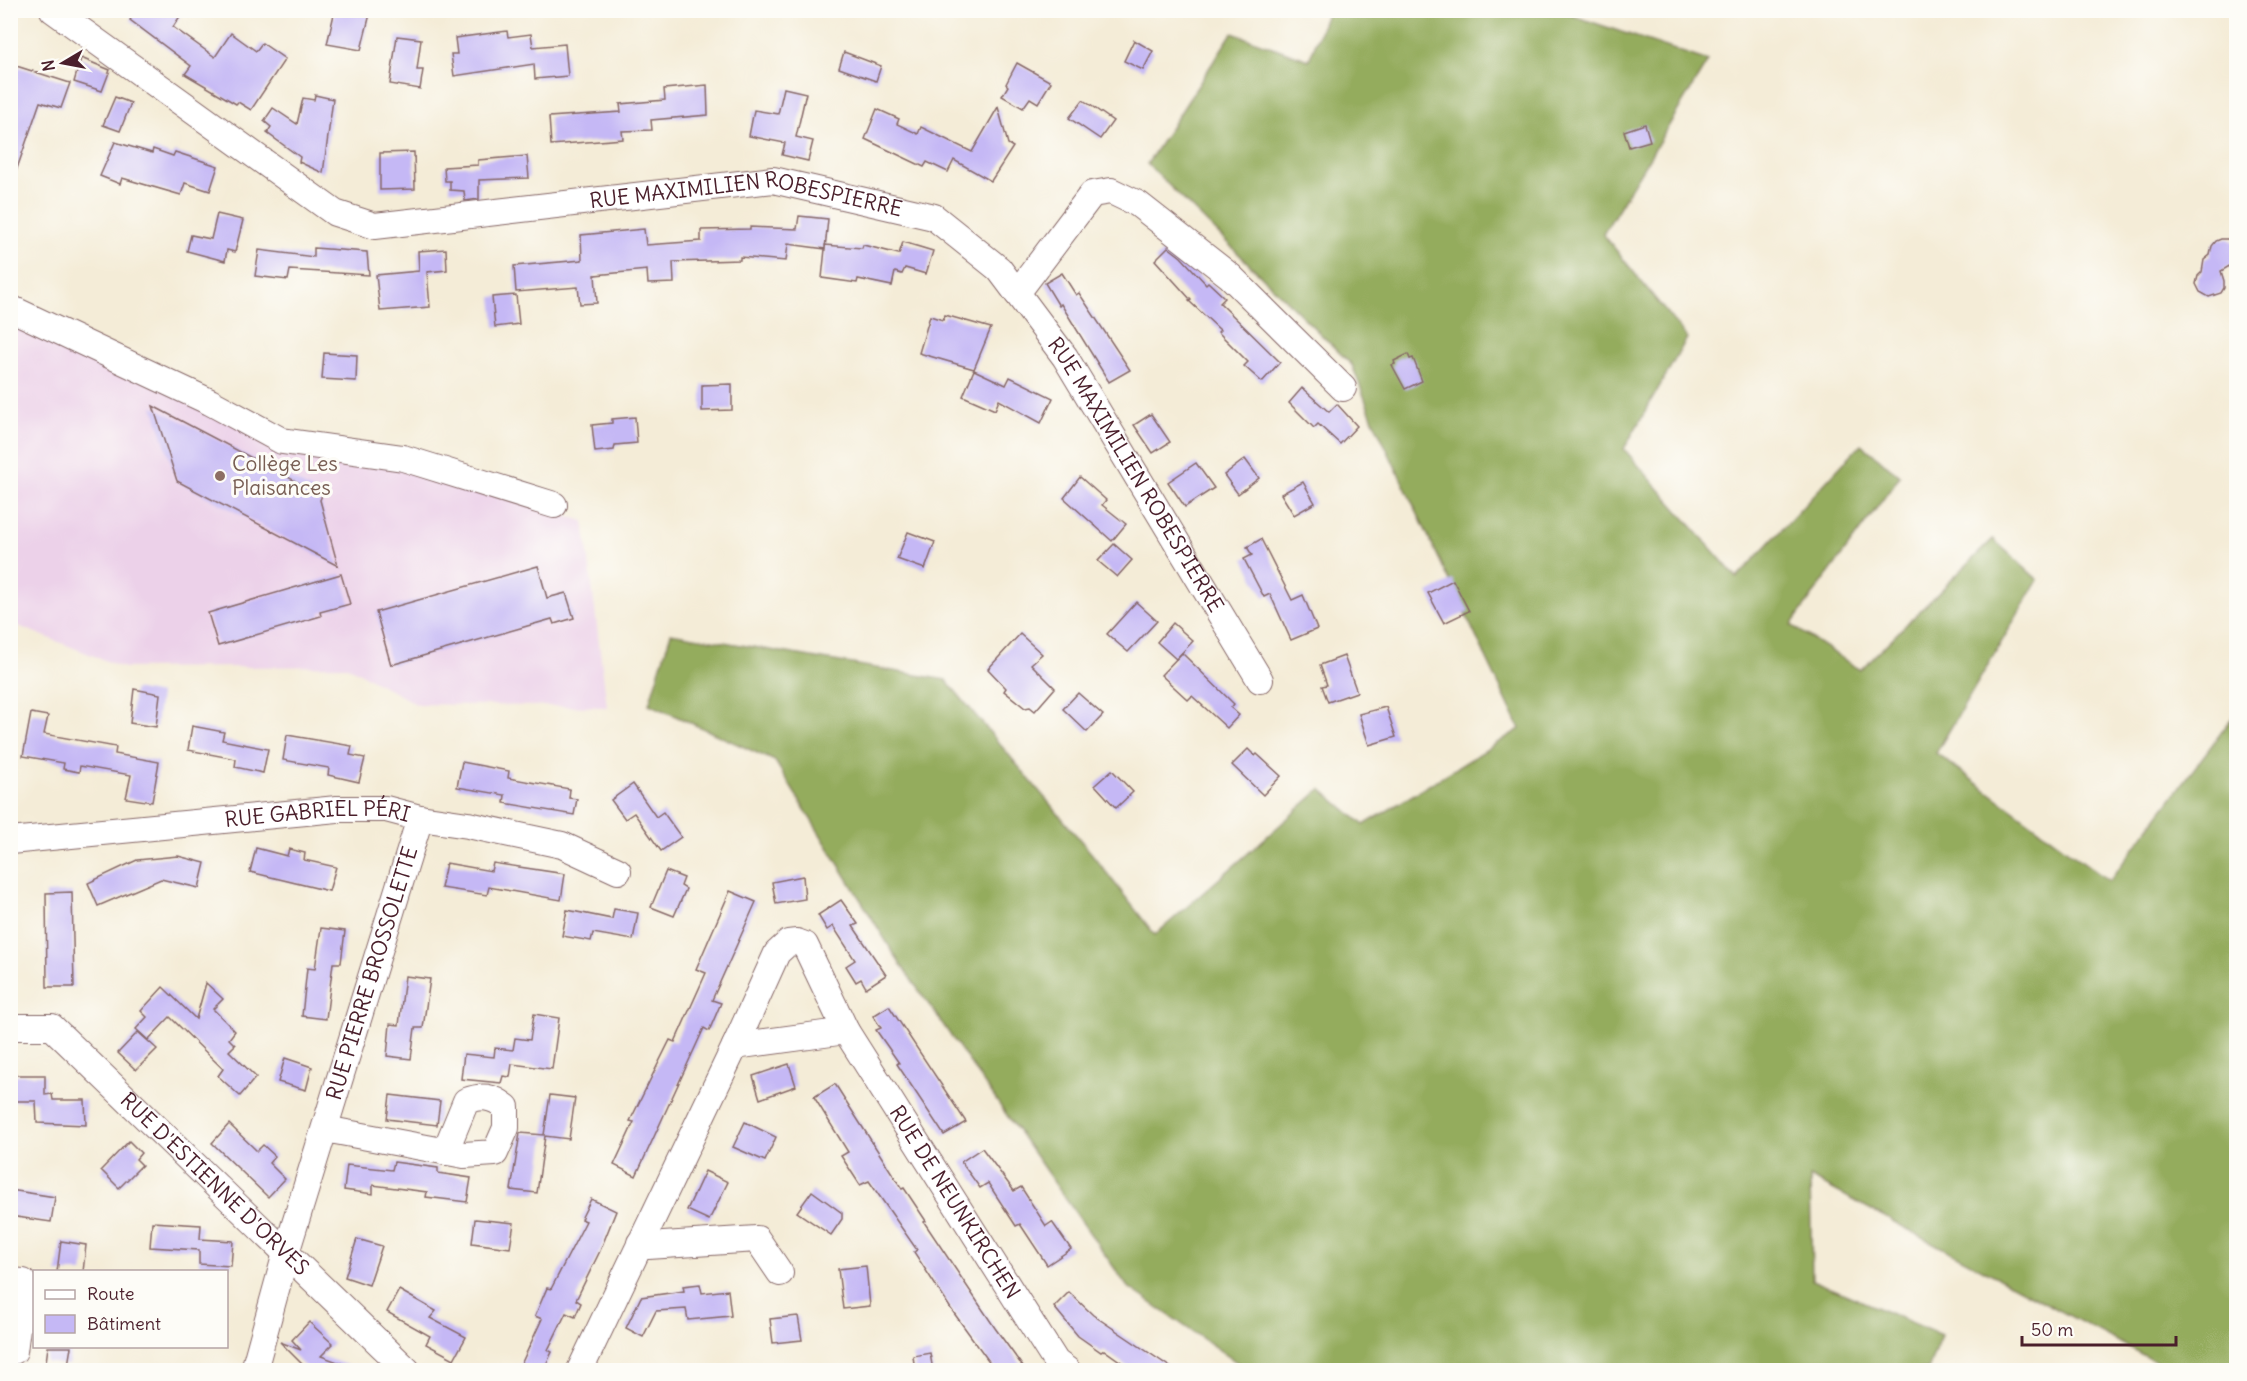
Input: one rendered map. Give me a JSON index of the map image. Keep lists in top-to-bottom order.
{
  "streets": {
    "street": [
      "RUE MAXIMILIEN ROBESPIERRE",
      "RUE GABRIEL PÉRI",
      "RUE PIERRE BROSSOLETTE",
      "RUE D'ESTIENNE D'ORVES",
      "RUE DE NEUNKIRCHEN"
    ]
  },
  "crossings": [
    ["RUE GABRIEL PÉRI", "RUE PIERRE BROSSOLETTE"],
    ["RUE PIERRE BROSSOLETTE", "RUE D'ESTIENNE D'ORVES"]
  ],
  "places": ["Collège Les Plaisances"],
  "legend": ["Route", "Bâtiment"],
  "scale_bar": "50 m",
  "north": "left"
}
